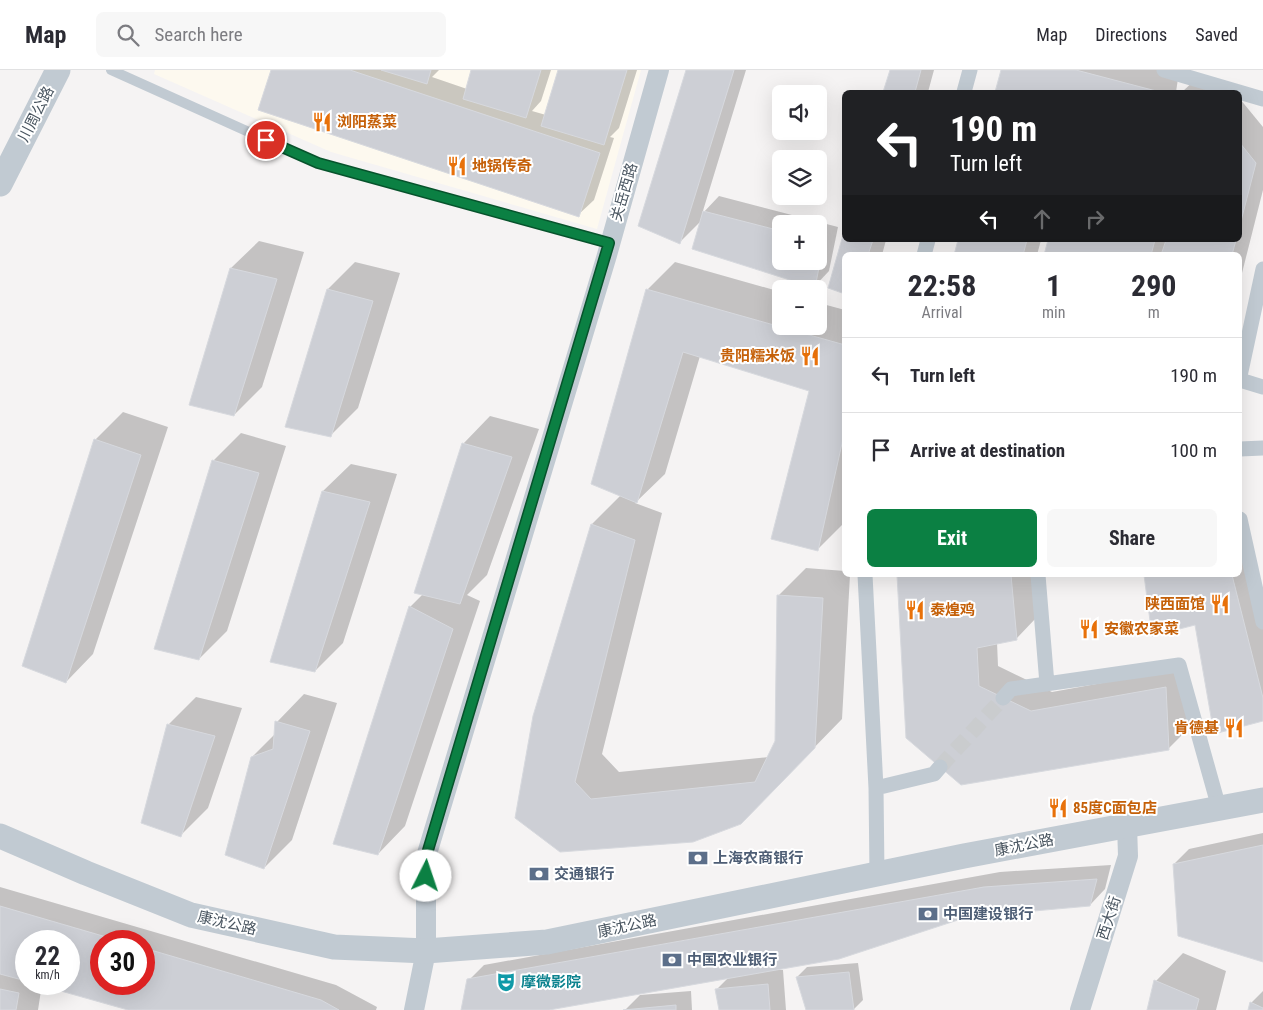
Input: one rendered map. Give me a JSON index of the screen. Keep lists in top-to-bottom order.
{
  "streets": {
    "street": [
      "川周公路",
      "关岳西路",
      "康沈公路",
      "西大街"
    ]
  },
  "crossings": [
    ["关岳西路", "康沈公路"],
    ["康沈公路", "西大街"]
  ],
  "places": {
    "restaurant": [
      "浏阳蒸菜",
      "地锅传奇",
      "贵阳糯米饭",
      "陕西面馆",
      "泰煌鸡",
      "安徽农家菜",
      "肯德基",
      "85度C面包店"
    ],
    "bank": [
      "上海农商银行",
      "交通银行",
      "中国建设银行",
      "中国农业银行"
    ],
    "theatre": ["摩微影院"]
  },
  "page": {
    "header": "Map",
    "search": "Search here",
    "nav": ["Map", "Directions", "Saved"],
    "map_buttons": ["+", "−"],
    "turn": ["190 m", "Turn left"],
    "eta": [
      "22:58",
      "Arrival",
      "1",
      "min",
      "290",
      "m"
    ],
    "list": [
      {
        "name": "Turn left",
        "value": "190 m"
      },
      {
        "name": "Arrive at destination",
        "value": "100 m"
      }
    ],
    "buttons": ["Exit", "Share"],
    "speed": "22 km/h",
    "limit": "30"
  }
}
